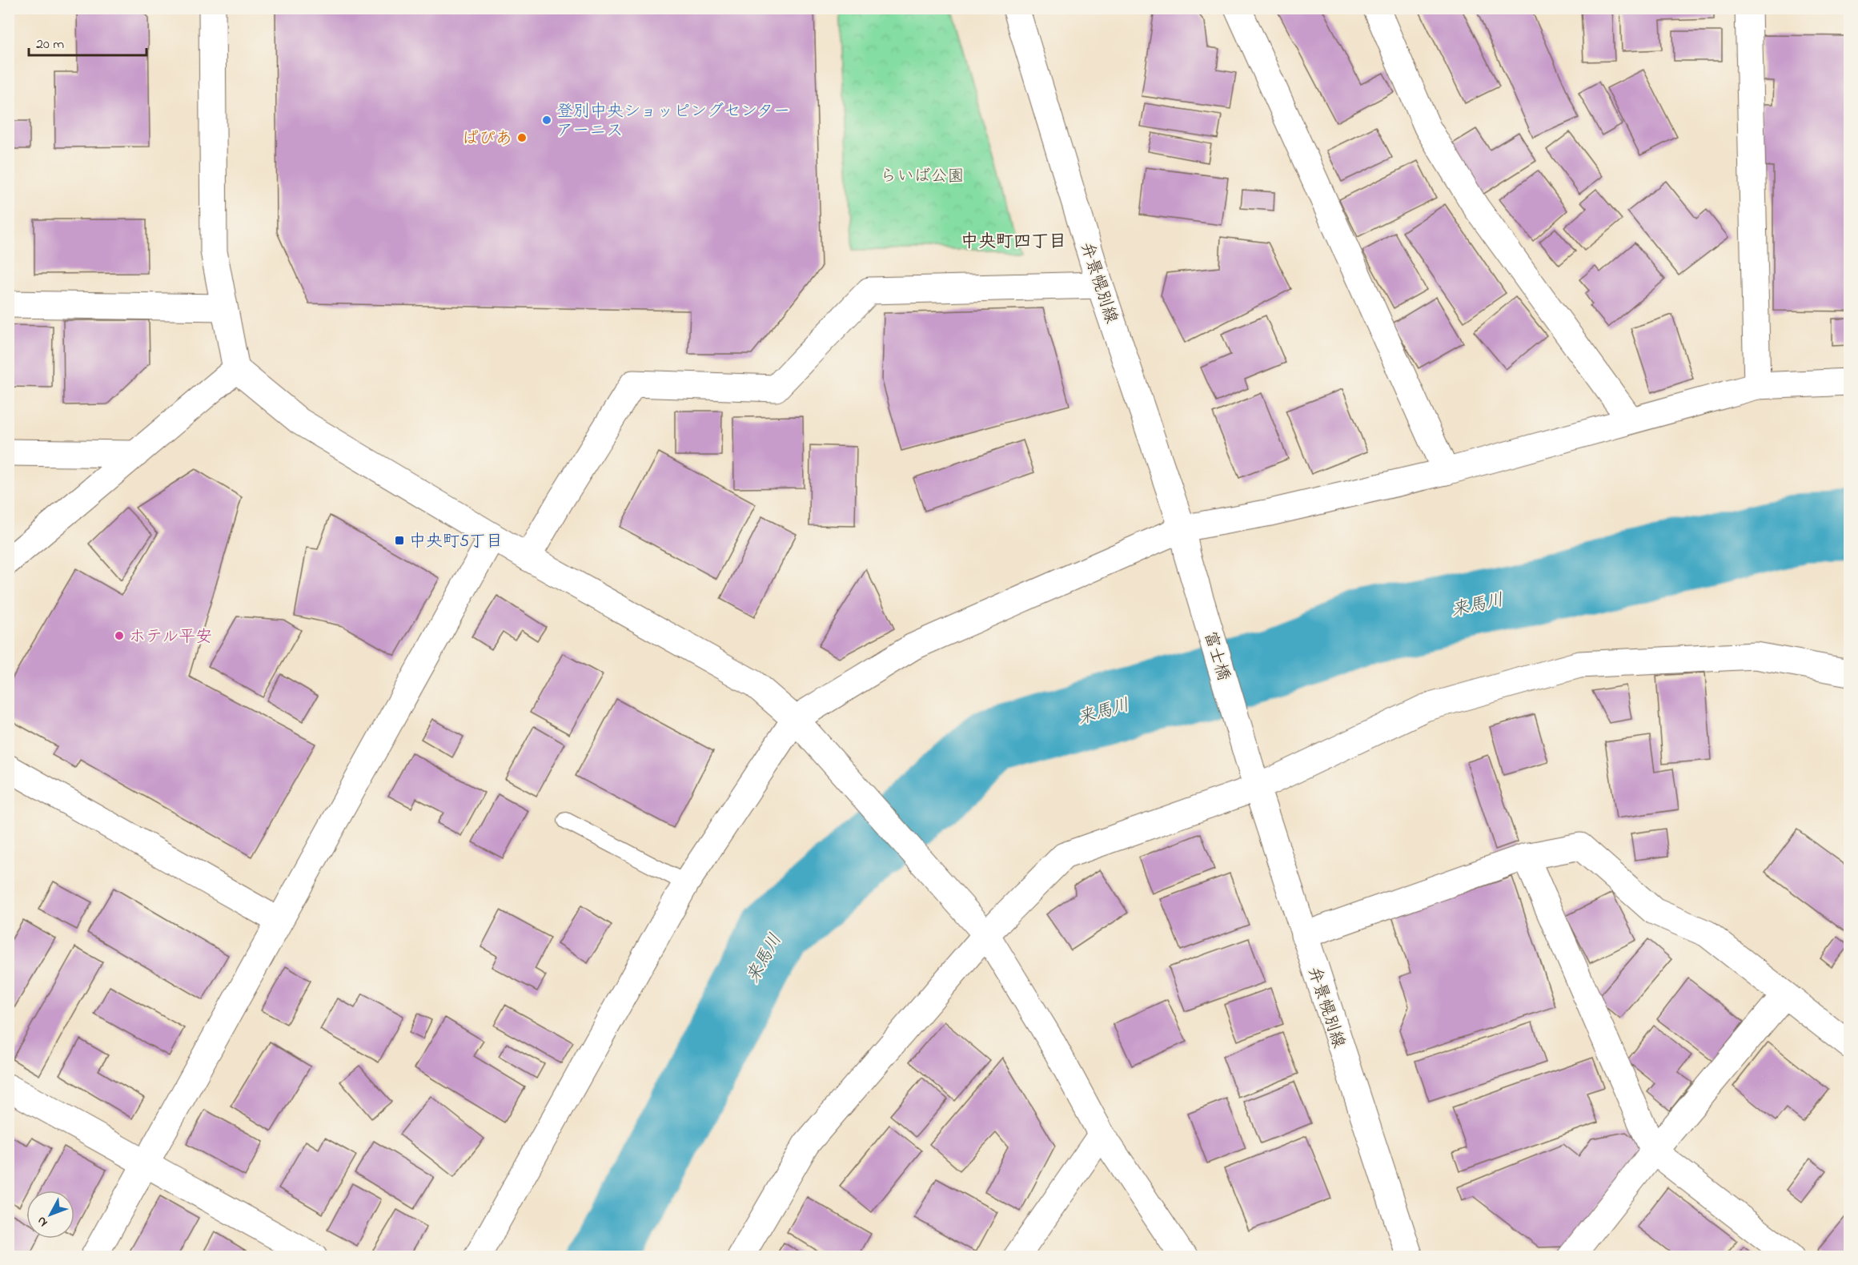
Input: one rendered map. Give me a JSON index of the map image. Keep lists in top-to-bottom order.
{
  "streets": {
    "street": ["弁景幌別線", "富士橋"]
  },
  "crossings": [
    ["弁景幌別線", "富士橋"]
  ],
  "districts": ["中央町四丁目"],
  "water": ["来馬川"],
  "parks": ["らいば公園"],
  "places": {
    "other": ["登別中央ショッピングセンター アーニス", "ぱぴあ", "ホテル平安"],
    "transit": ["中央町5丁目"]
  },
  "scale_bar": "20 m",
  "north": "bottom left"
}
